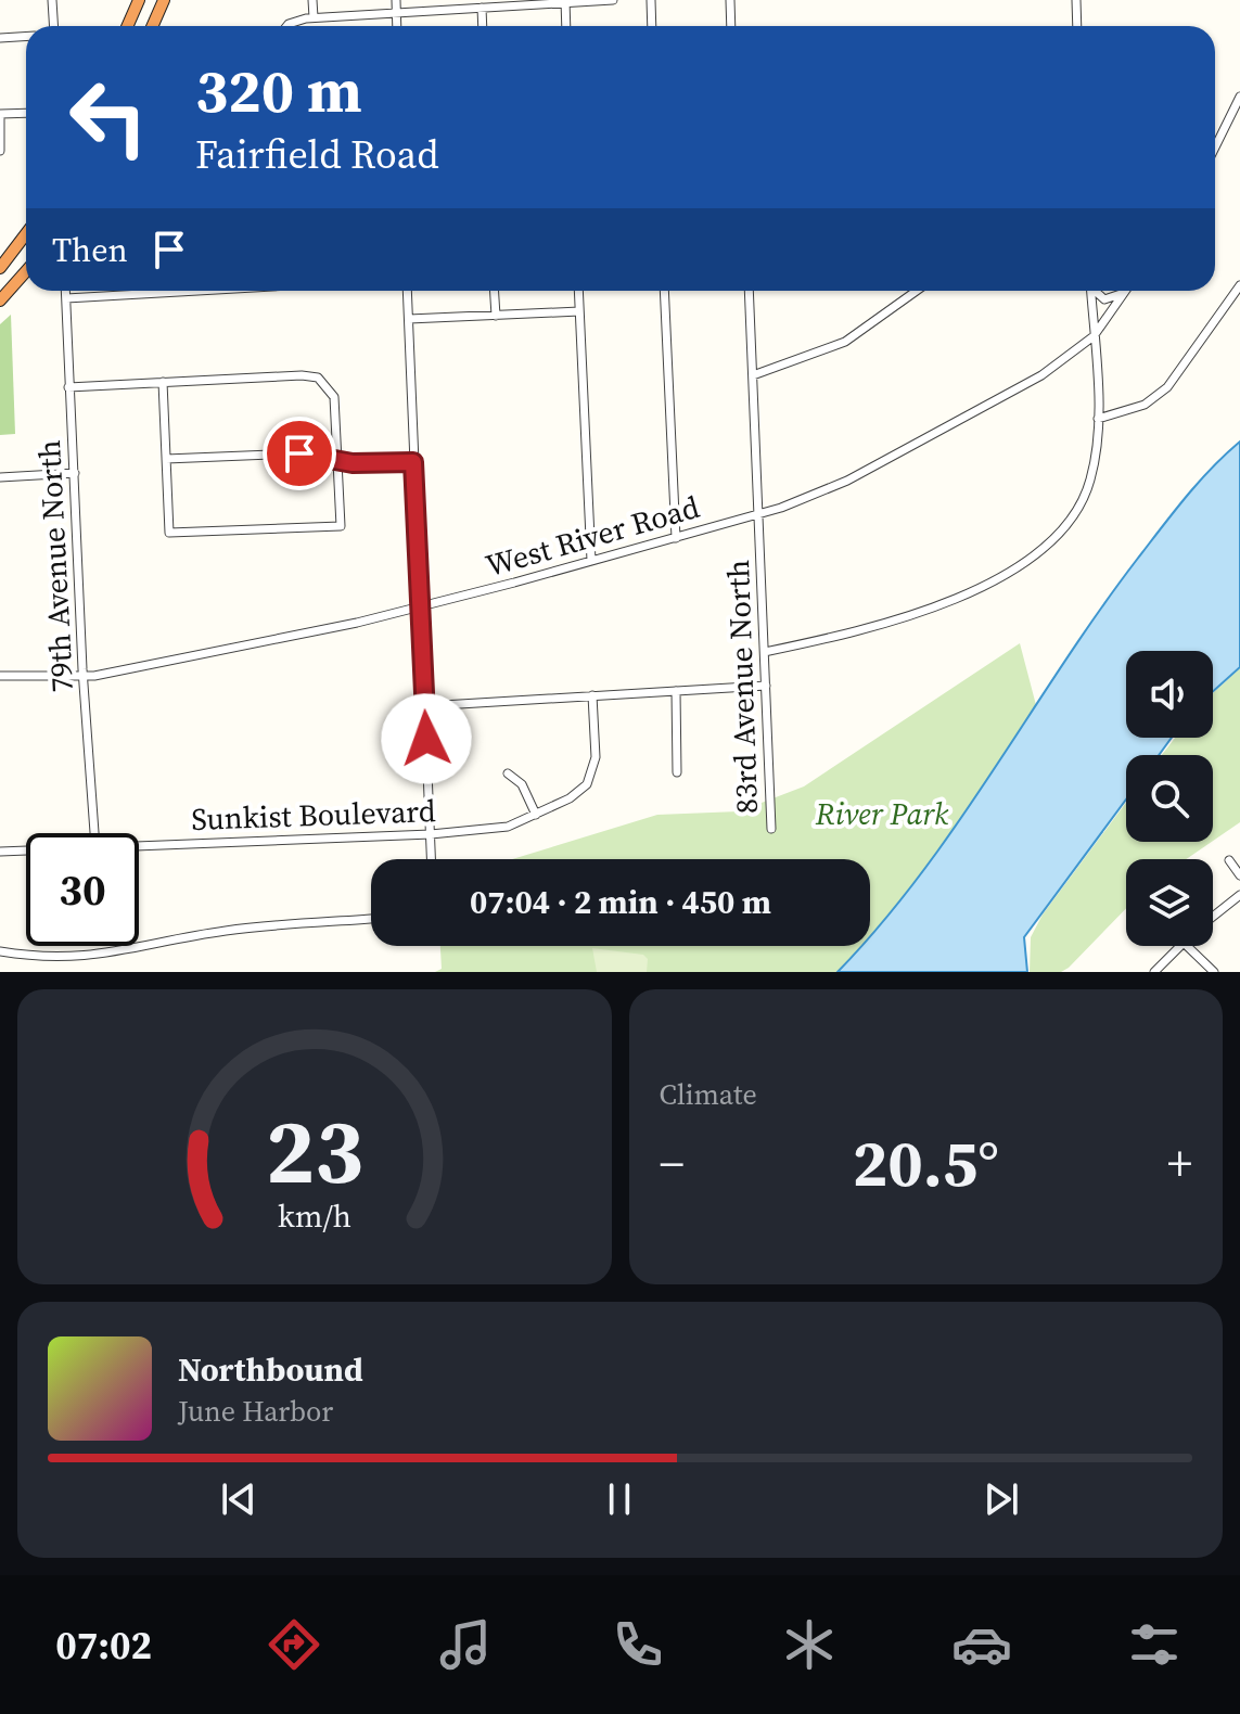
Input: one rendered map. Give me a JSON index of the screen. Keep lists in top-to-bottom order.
{
  "streets": {
    "street": [
      "West River Road",
      "79th Avenue North",
      "83rd Avenue North",
      "Sunkist Boulevard"
    ]
  },
  "crossings": [
    ["West River Road", "79th Avenue North"],
    ["West River Road", "83rd Avenue North"]
  ],
  "parks": ["River Park"],
  "page": {
    "turn": ["320 m", "Fairfield Road"],
    "then": "Then",
    "limit": "30",
    "trip": "07:04 · 2 min · 450 m",
    "tile": "Climate",
    "heat": ["−", "20.5°", "+"],
    "song": ["Northbound", "June Harbor"],
    "tabs": "07:02",
    "gauge": ["23", "km/h"]
  }
}
